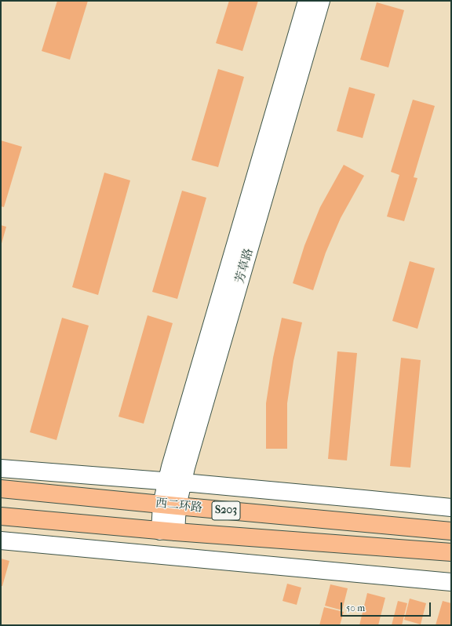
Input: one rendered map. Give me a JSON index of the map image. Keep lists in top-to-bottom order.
{
  "streets": {
    "main road": ["西二环路", "S203"],
    "street": ["芳草路"]
  },
  "crossings": [
    ["芳草路", "西二环路"],
    ["芳草路", "S203"]
  ],
  "scale_bar": "50 m"
}
